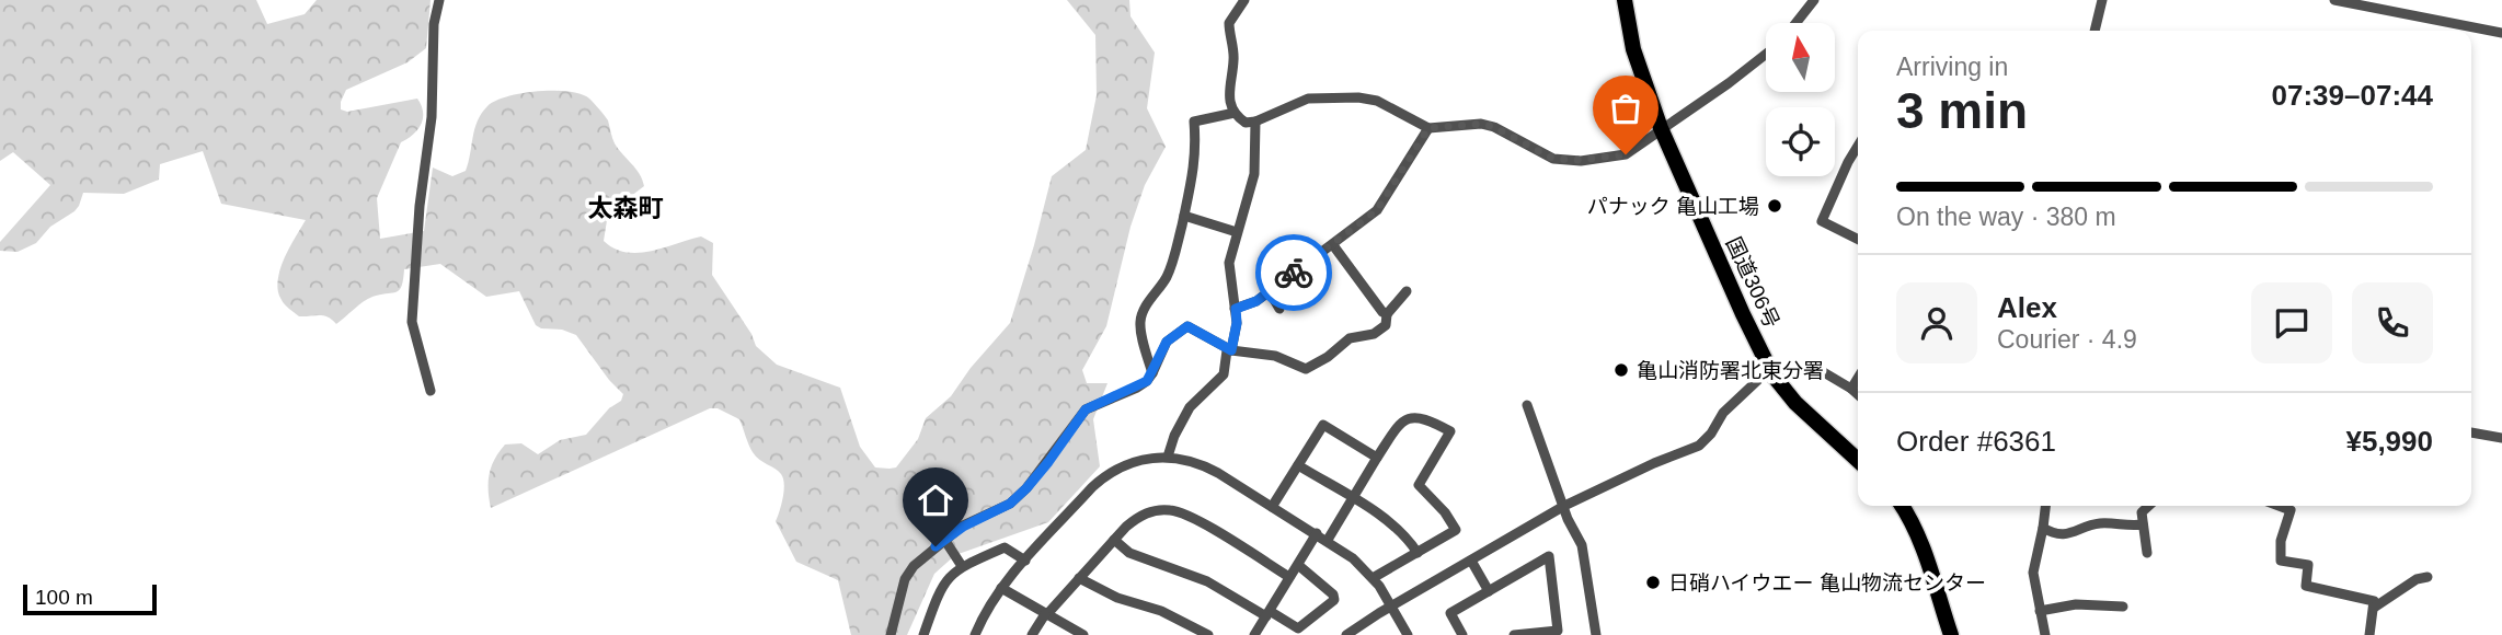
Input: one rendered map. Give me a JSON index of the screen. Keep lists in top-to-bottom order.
{
  "streets": {
    "highway": ["国道306号"]
  },
  "districts": ["太森町"],
  "places": ["パナック 亀山工場", "亀山消防署北東分署", "日硝ハイウエー 亀山物流センター"],
  "scale_bar": "100 m",
  "north": "top",
  "page": {
    "heading": ["3 min", "Arriving in", "07:39–07:44"],
    "panel": [
      "Alex",
      "Courier · 4.9",
      "Order #6361",
      "¥5,990"
    ],
    "bar": "On the way · 380 m",
    "scale": "100 m"
  }
}
